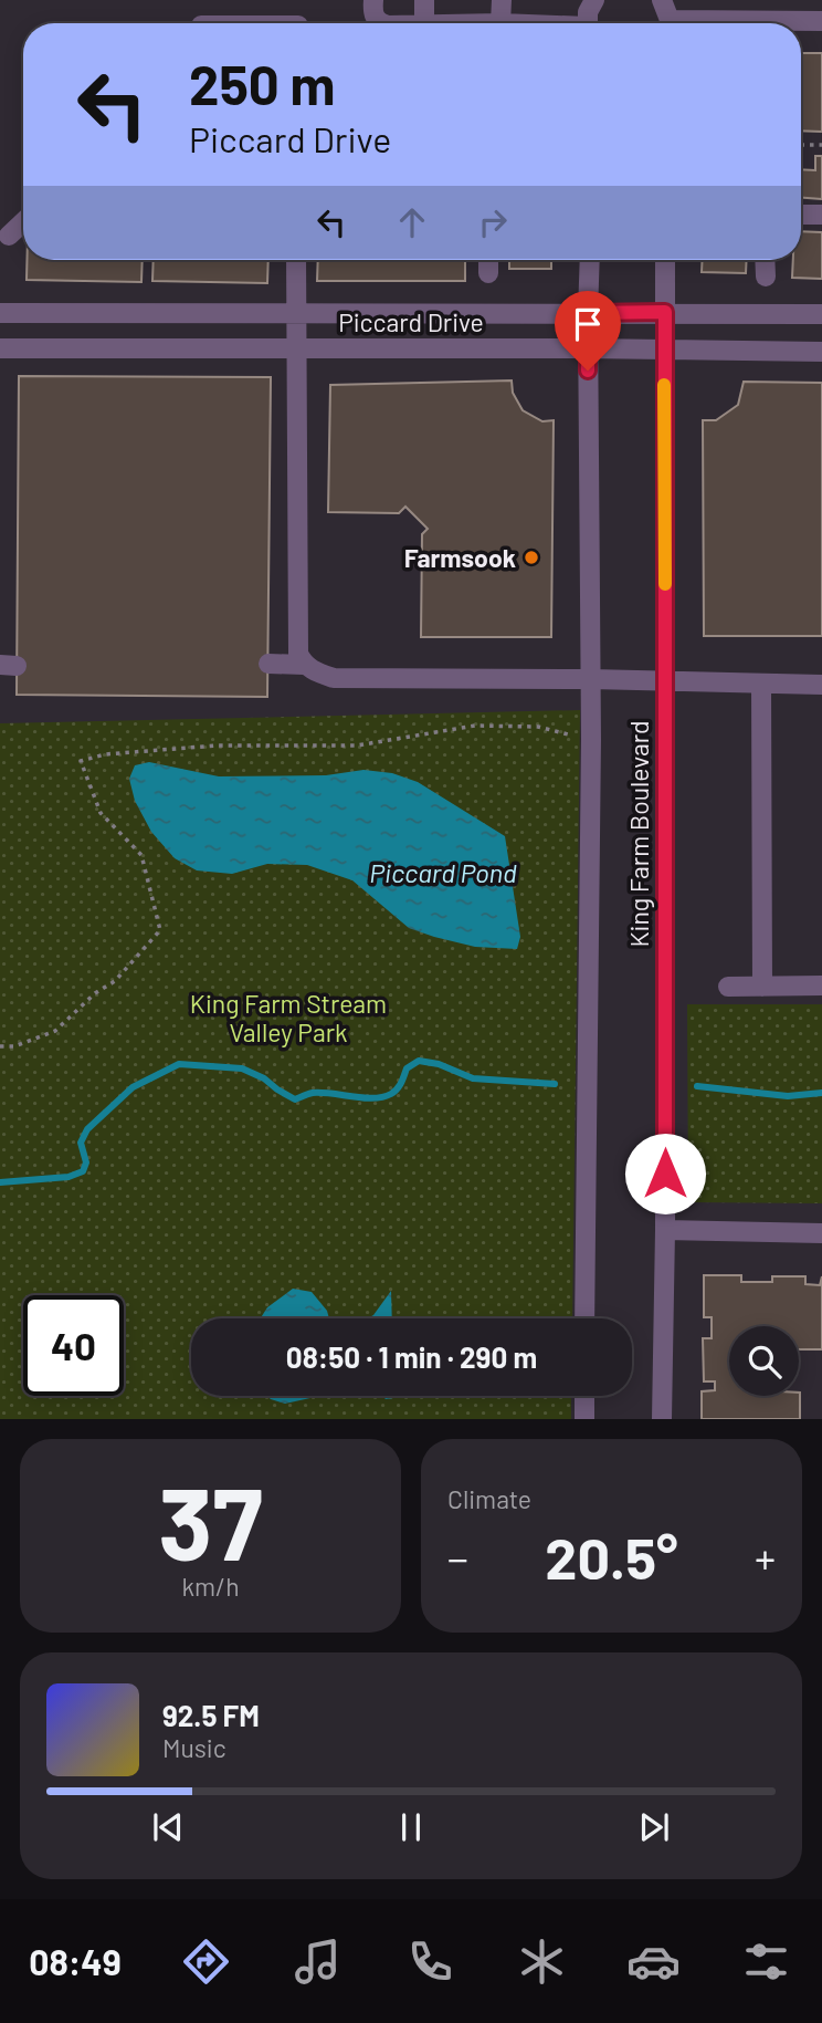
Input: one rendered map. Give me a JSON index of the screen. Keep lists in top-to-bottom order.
{
  "streets": {
    "street": ["Piccard Drive", "King Farm Boulevard"]
  },
  "crossings": [
    ["Piccard Drive", "King Farm Boulevard"]
  ],
  "water": ["Piccard Pond"],
  "parks": ["King Farm Stream Valley Park"],
  "places": ["Farmsook"],
  "page": {
    "turn": ["250 m", "Piccard Drive"],
    "limit": "40",
    "trip": "08:50 · 1 min · 290 m",
    "tile": [
      ["37", "km/h"],
      "Climate"
    ],
    "heat": ["−", "20.5°", "+"],
    "song": ["92.5 FM", "Music"],
    "tabs": "08:49"
  }
}
